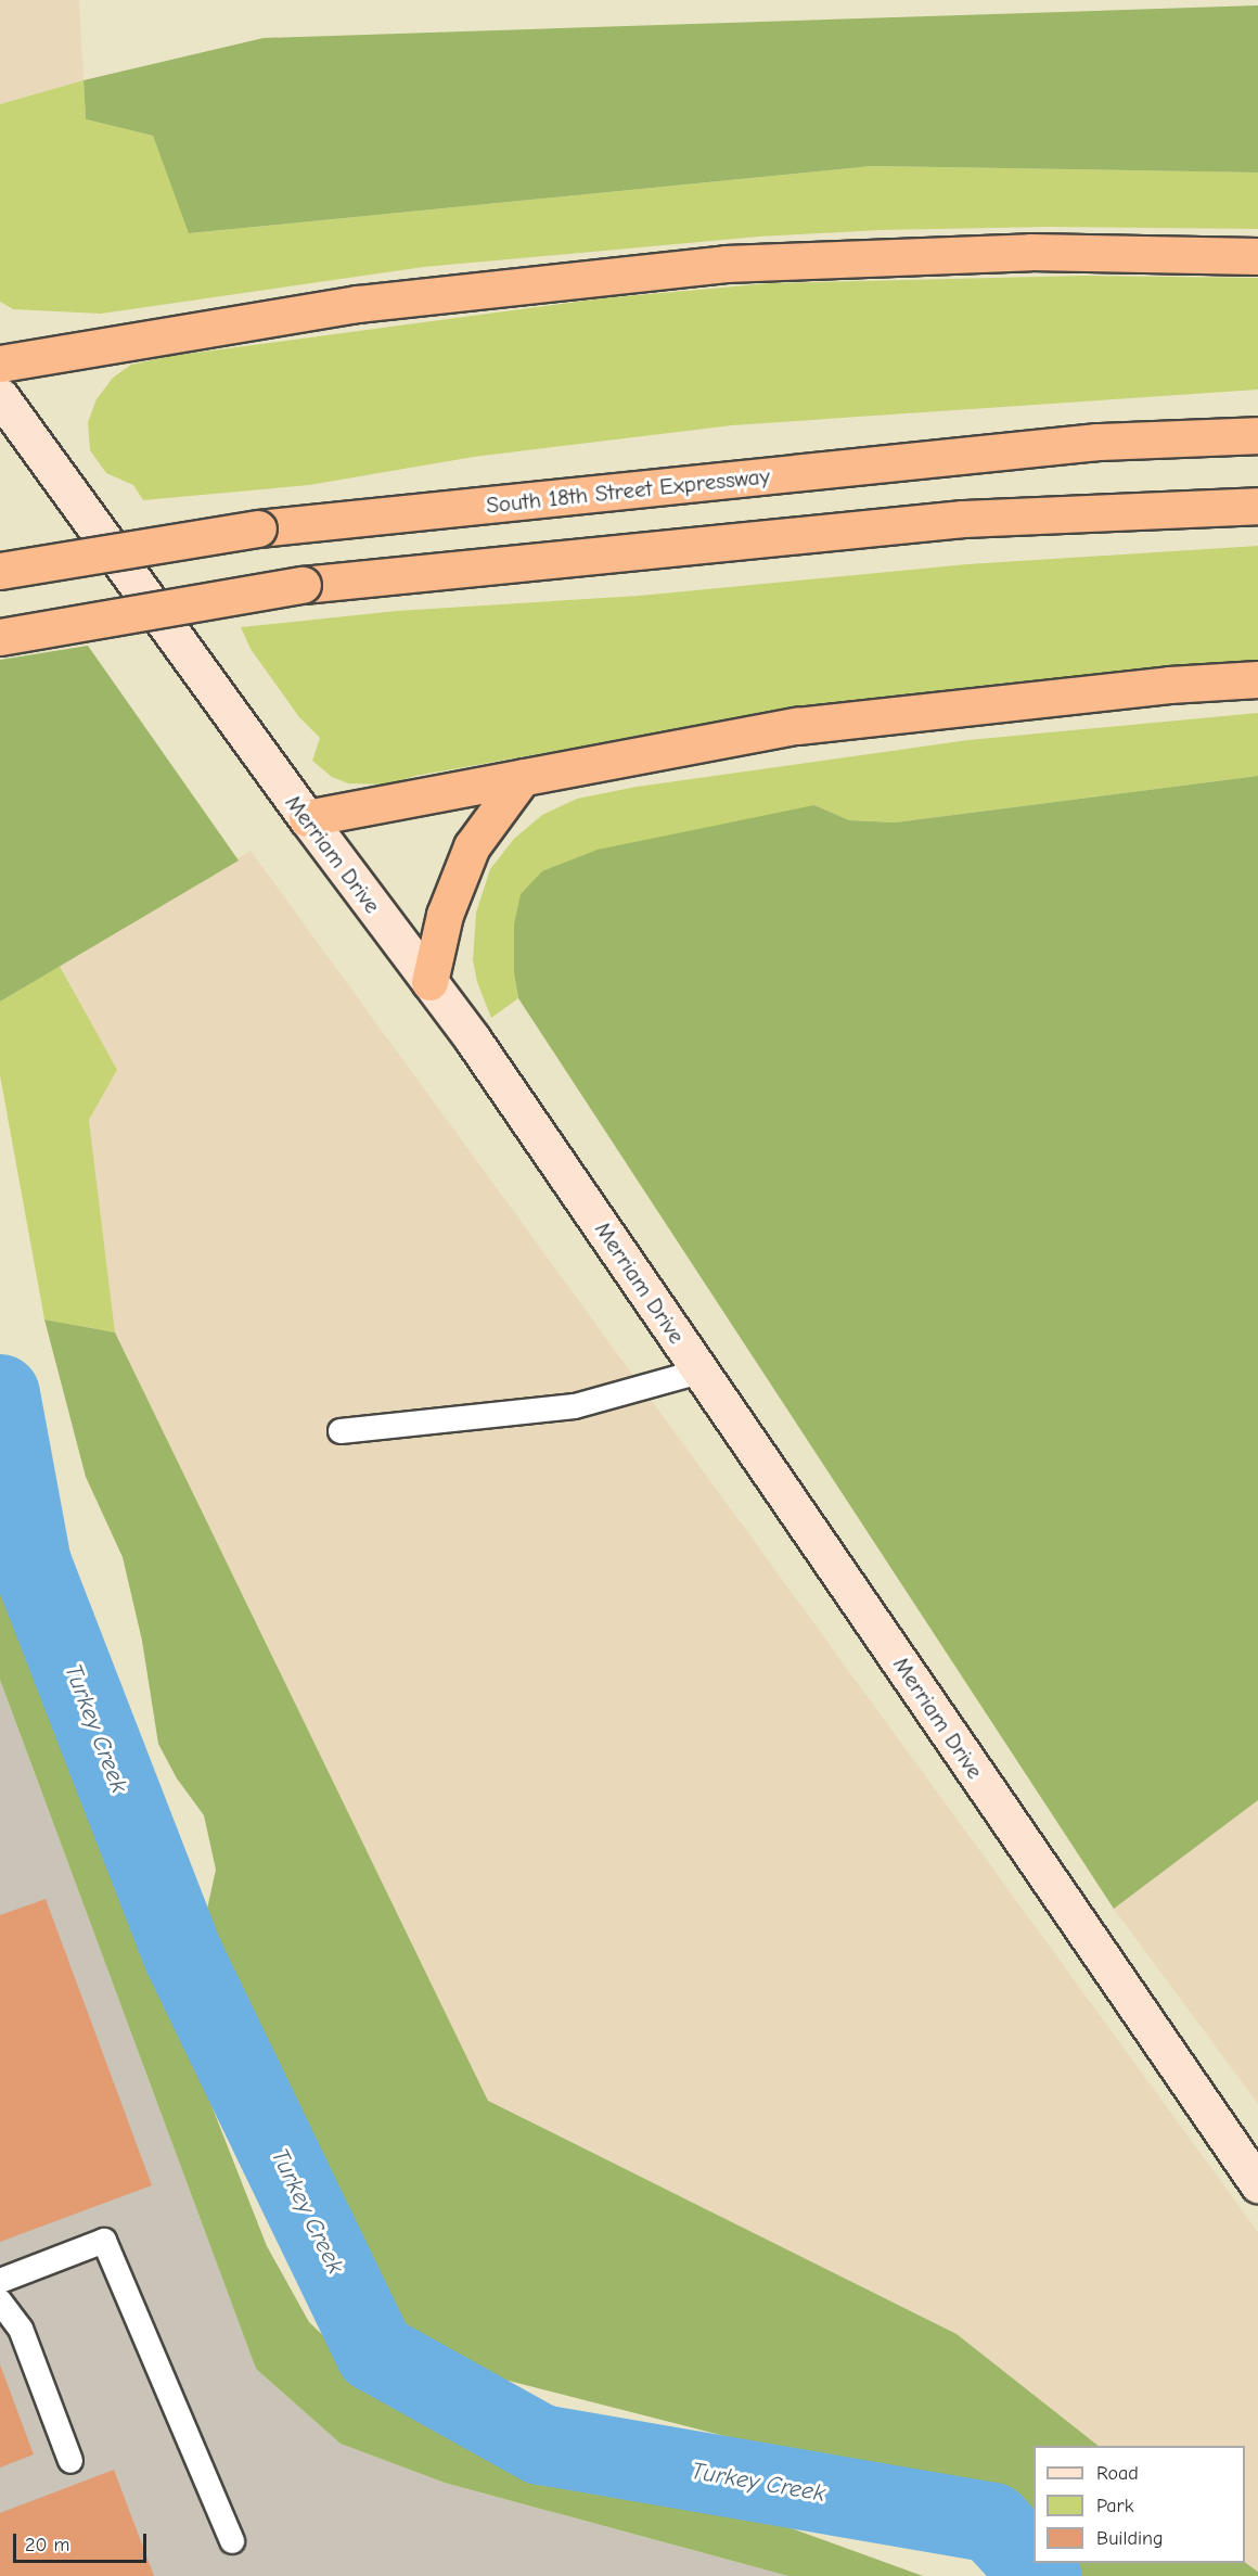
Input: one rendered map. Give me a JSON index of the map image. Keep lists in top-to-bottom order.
{
  "streets": {
    "highway": ["South 18th Street Expressway"],
    "main road": ["Merriam Drive"]
  },
  "water": ["Turkey Creek"],
  "legend": ["Road", "Park", "Building"],
  "scale_bar": "20 m"
}
